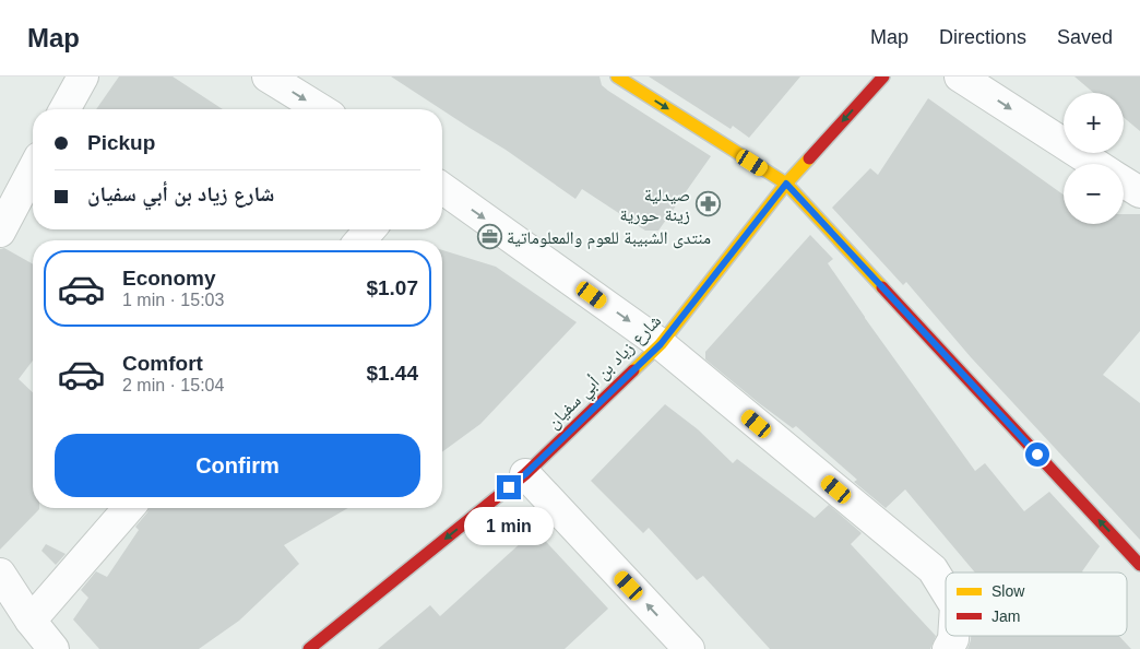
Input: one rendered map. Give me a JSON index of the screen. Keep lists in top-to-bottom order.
{
  "streets": {
    "street": ["شارع زياد بن أبي سفيان"]
  },
  "one_way": ["شارع زياد بن أبي سفيان"],
  "places": {
    "pharmacy": ["صيدلية زينة حورية"],
    "office": ["منتدى الشبيبة للعوم والمعلوماتية"]
  },
  "legend": ["Slow", "Jam"],
  "page": {
    "header": "Map",
    "nav": ["Map", "Directions", "Saved"],
    "map_buttons": ["+", "−"],
    "banner": ["Pickup", "شارع زياد بن أبي سفيان"],
    "list": [
      {
        "name": "Economy",
        "note": "1 min · 15:03",
        "value": "$1.07"
      },
      {
        "name": "Comfort",
        "note": "2 min · 15:04",
        "value": "$1.44"
      }
    ],
    "buttons": "Confirm",
    "bubble": "1 min"
  }
}
